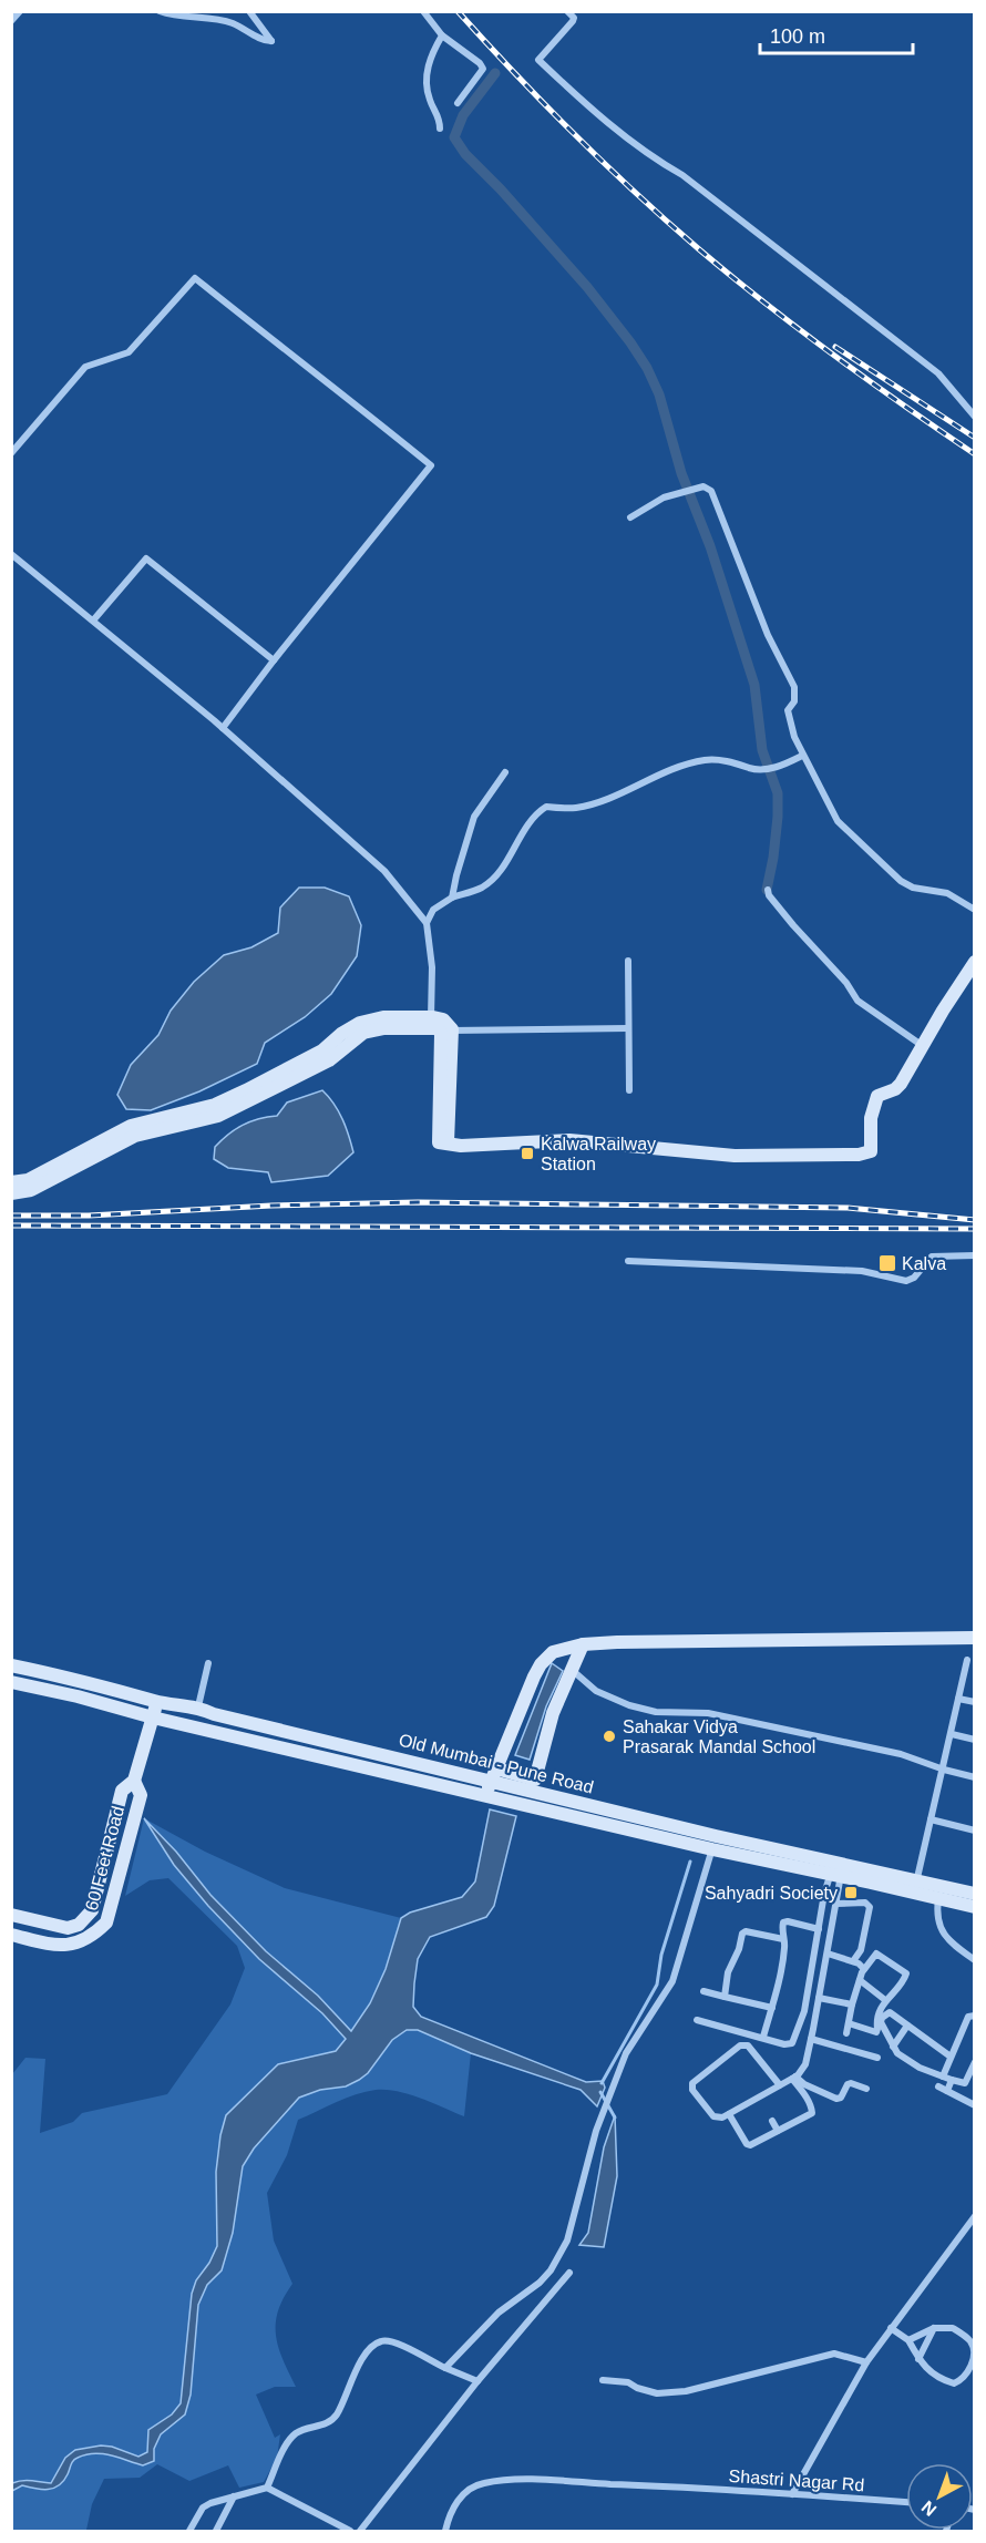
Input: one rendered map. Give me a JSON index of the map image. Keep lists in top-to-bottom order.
{
  "streets": {
    "street": ["Old Mumbai - Pune Road", "60 Feet Road", "Shastri Nagar Rd"]
  },
  "crossings": [
    ["Old Mumbai - Pune Road", "60 Feet Road"]
  ],
  "places": {
    "transit": ["Kalwa Railway Station", "Kalva", "Sahyadri Society"],
    "other": ["Sahakar Vidya Prasarak Mandal School"]
  },
  "scale_bar": "100 m",
  "north": "bottom left"
}
